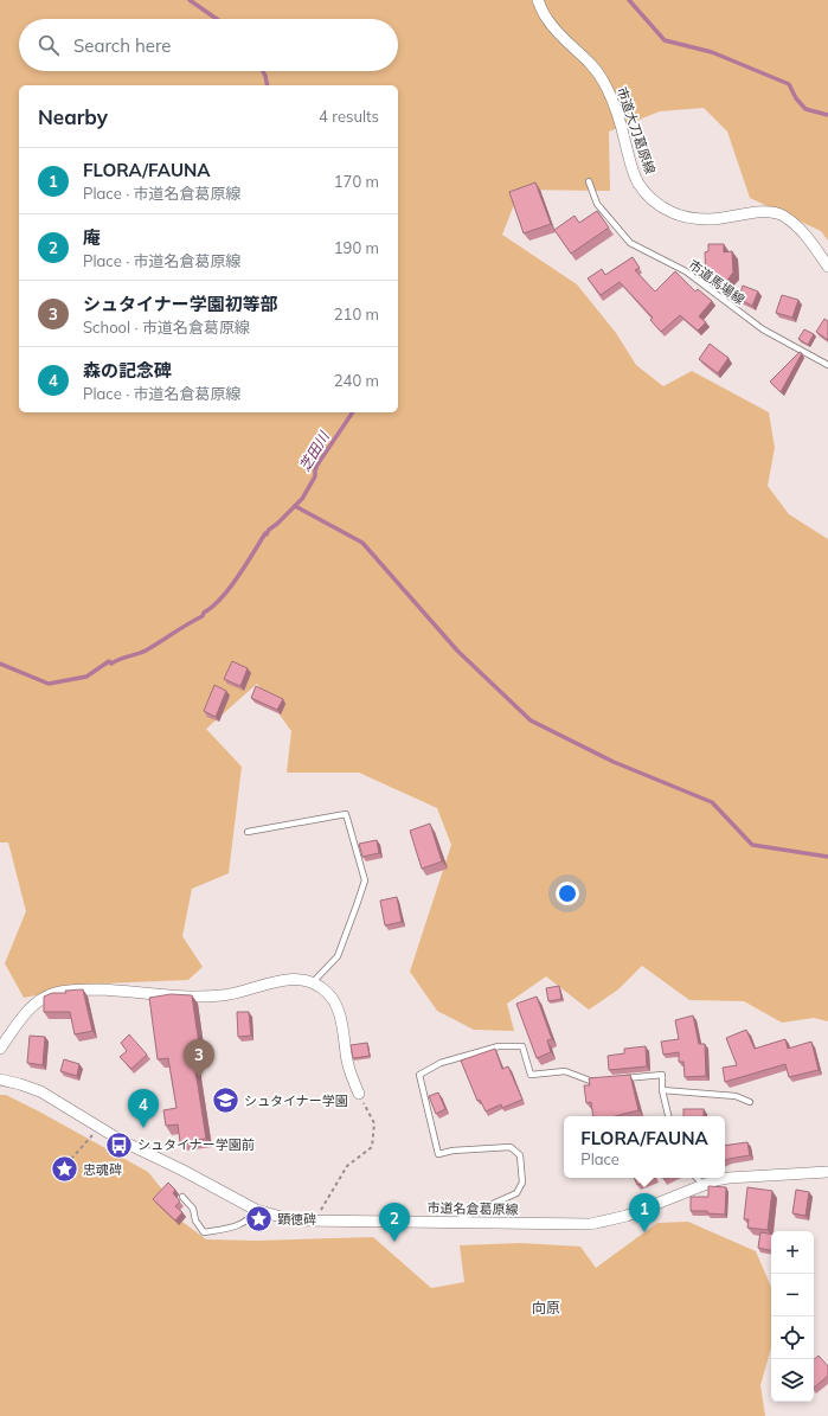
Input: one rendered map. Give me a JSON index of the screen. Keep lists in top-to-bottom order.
{
  "streets": {
    "street": ["市道大刀葛原線", "市道名倉葛原線"],
    "lane": ["市道馬場線"]
  },
  "districts": ["向原"],
  "water": ["芝田川"],
  "places": {
    "school or university": ["シュタイナー学園"],
    "bus stop": ["シュタイナー学園前"],
    "place": ["忠魂碑", "顕徳碑"]
  },
  "page": {
    "search": "Search here",
    "heading": ["Nearby", "4 results"],
    "list": [
      {
        "mark": "1",
        "name": "FLORA/FAUNA",
        "note": "Place · 市道名倉葛原線",
        "value": "170 m"
      },
      {
        "mark": "2",
        "name": "庵",
        "note": "Place · 市道名倉葛原線",
        "value": "190 m"
      },
      {
        "mark": "3",
        "name": "シュタイナー学園初等部",
        "note": "School · 市道名倉葛原線",
        "value": "210 m"
      },
      {
        "mark": "4",
        "name": "森の記念碑",
        "note": "Place · 市道名倉葛原線",
        "value": "240 m"
      }
    ],
    "pins": [
      "3",
      "4",
      "1",
      "2"
    ],
    "popup": ["FLORA/FAUNA", "Place"],
    "map_buttons": ["+", "−"]
  }
}
